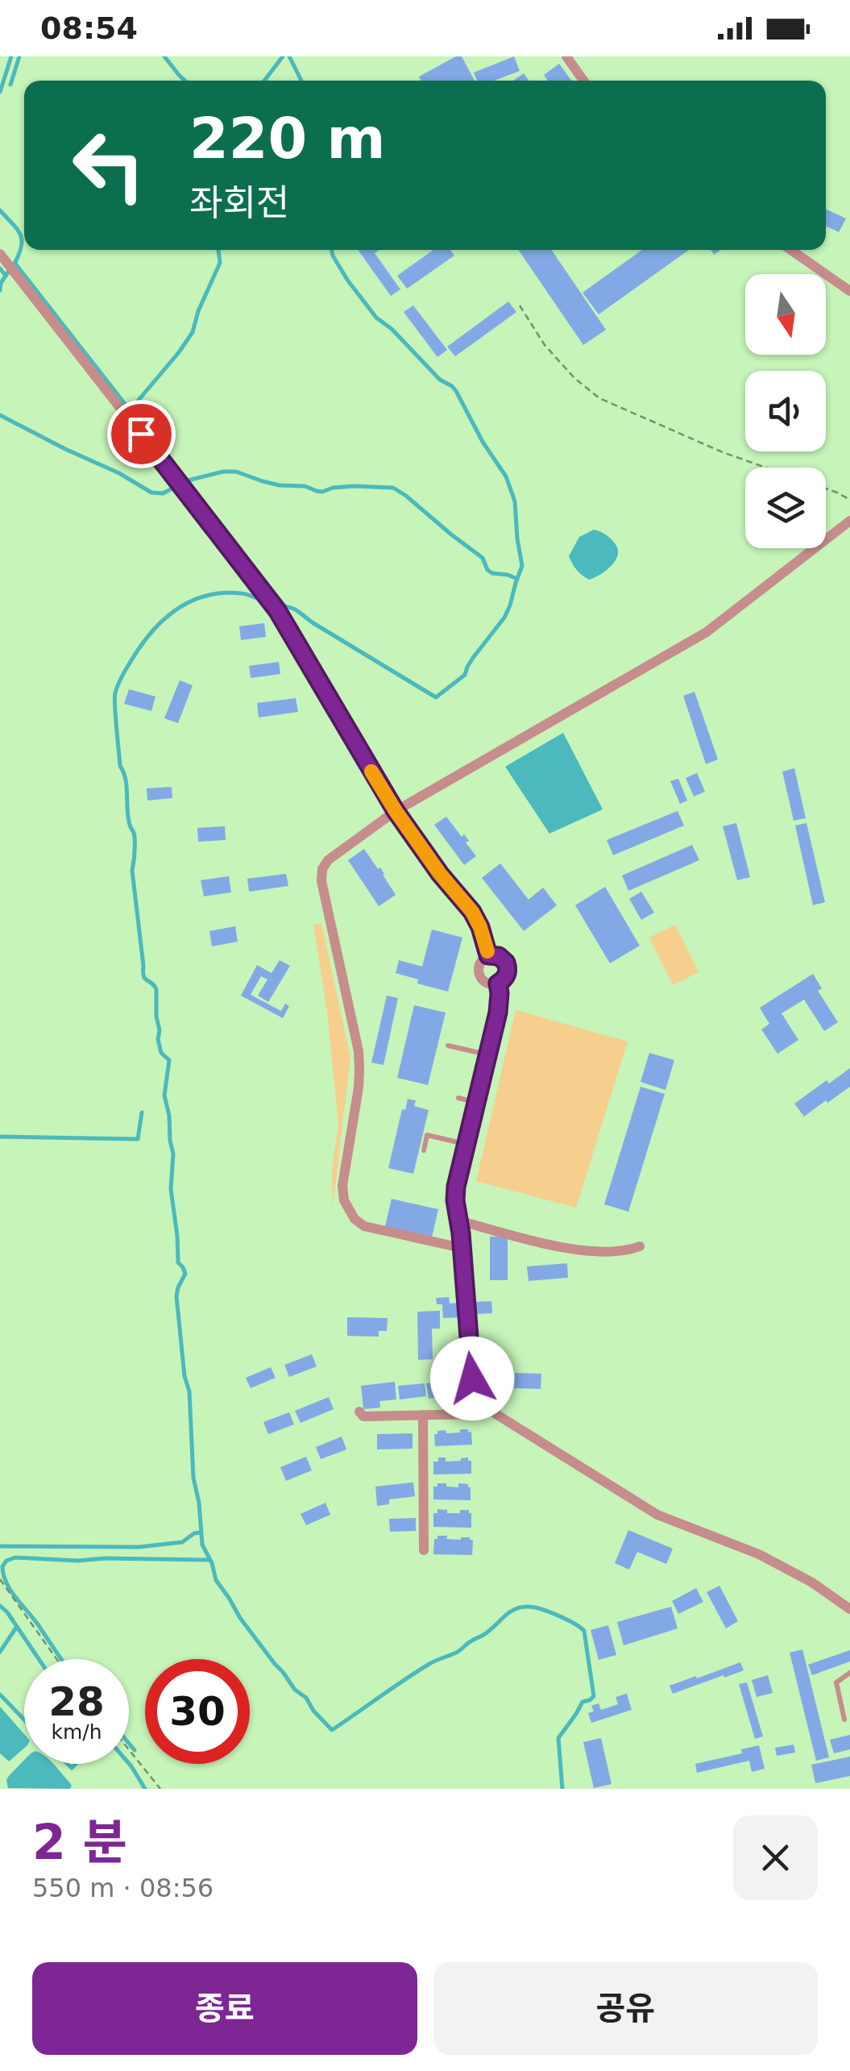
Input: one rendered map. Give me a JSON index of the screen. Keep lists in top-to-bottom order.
{
  "north": "bottom",
  "page": {
    "status": "08:54",
    "turn": ["220 m", "좌회전"],
    "speed": "28 km/h",
    "limit": "30",
    "heading": ["2 분", "550 m · 08:56"],
    "buttons": ["종료", "공유"]
  }
}
